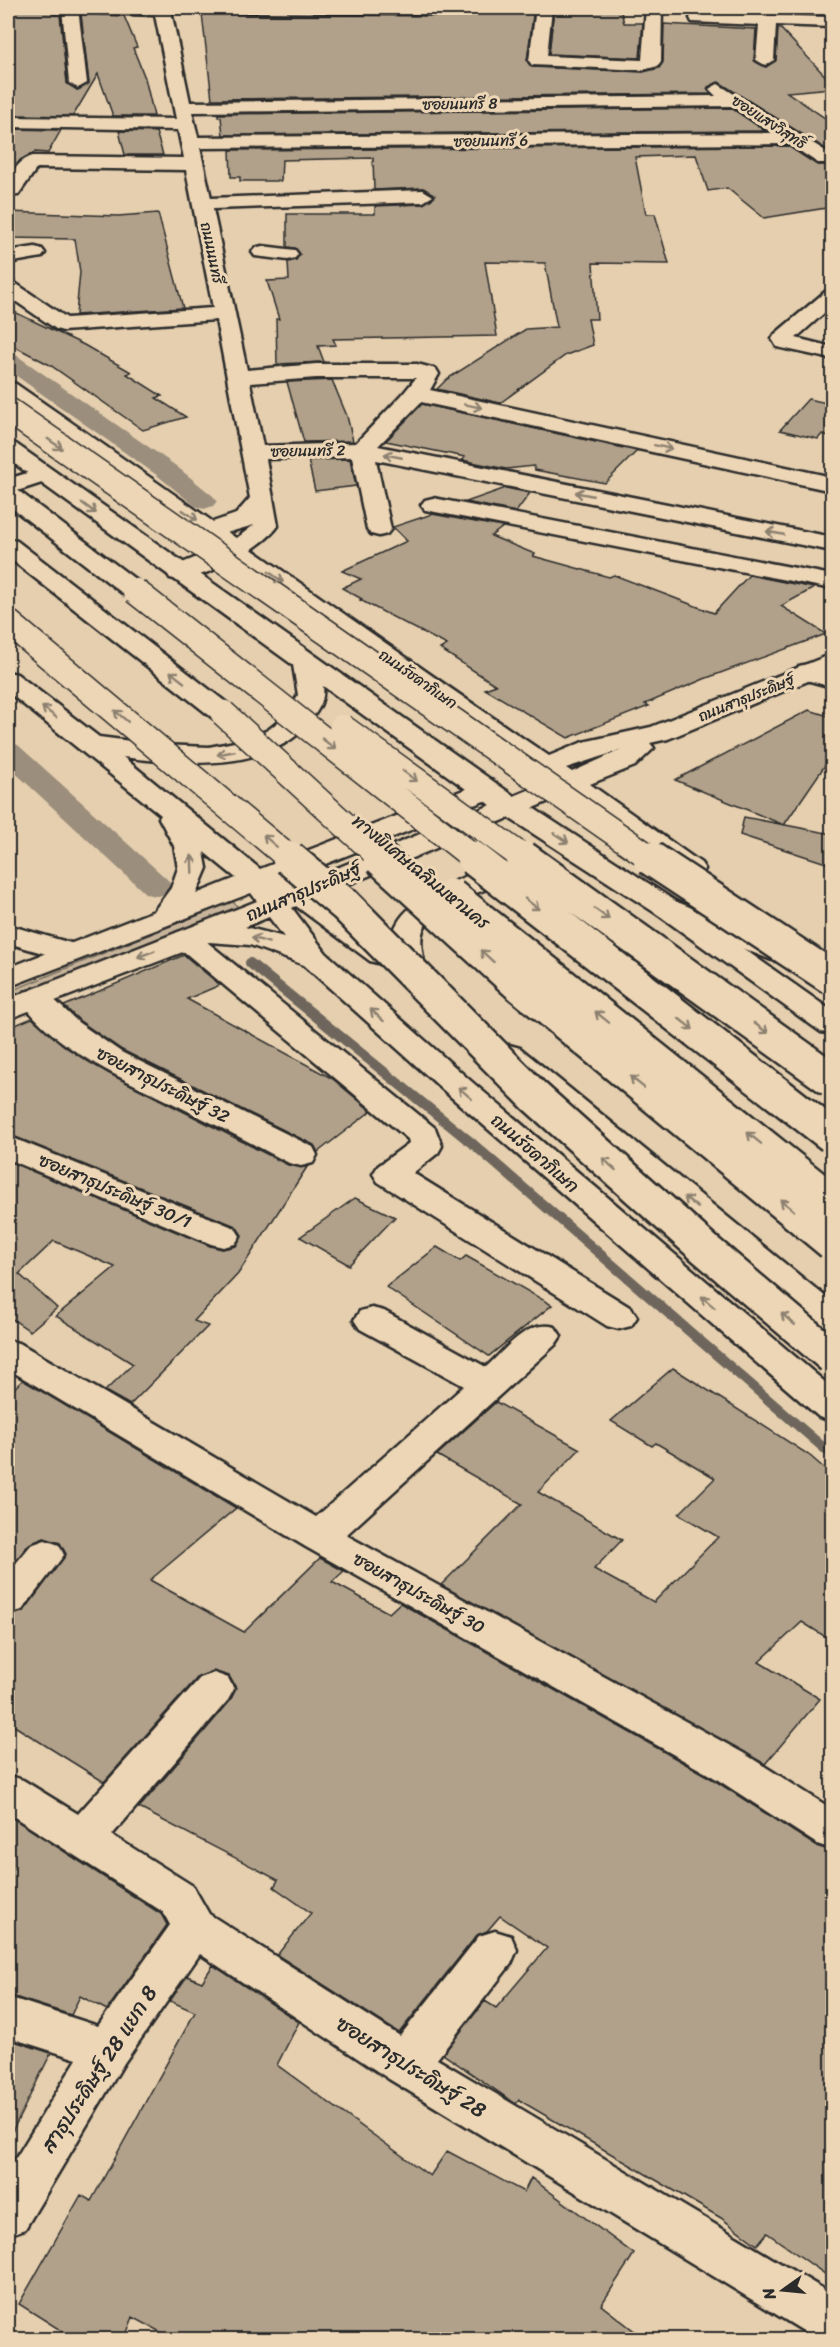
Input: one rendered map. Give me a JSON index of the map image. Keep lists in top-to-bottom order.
{
  "streets": {
    "main road": [
      "ซอยนนทรี 8",
      "ซอยแสงวิสุทธิ์",
      "ซอยนนทรี 6",
      "ถนนนนทรี",
      "ซอยนนทรี 2",
      "ถนนรัชดาภิเษก",
      "ถนนสาธุประดิษฐ์",
      "ทางพิเศษเฉลิมมหานคร",
      "ซอยสาธุประดิษฐ์ 32",
      "ซอยสาธุประดิษฐ์ 30/1",
      "ซอยสาธุประดิษฐ์ 30",
      "ซอยสาธุประดิษฐ์ 28",
      "สาธุประดิษฐ์ 28 แยก 8"
    ]
  },
  "crossings": [
    ["ซอยนนทรี 8", "ซอยแสงวิสุทธิ์"],
    ["ซอยนนทรี 8", "ซอยนนทรี 6"],
    ["ซอยนนทรี 8", "ถนนนนทรี"],
    ["ซอยแสงวิสุทธิ์", "ซอยนนทรี 6"],
    ["ซอยนนทรี 6", "ถนนนนทรี"],
    ["ถนนนนทรี", "ซอยนนทรี 2"],
    ["ถนนนนทรี", "ถนนรัชดาภิเษก"],
    ["ถนนรัชดาภิเษก", "ถนนสาธุประดิษฐ์"],
    ["ถนนสาธุประดิษฐ์", "ซอยสาธุประดิษฐ์ 32"],
    ["ซอยสาธุประดิษฐ์ 28", "สาธุประดิษฐ์ 28 แยก 8"]
  ],
  "north": "left"
}
